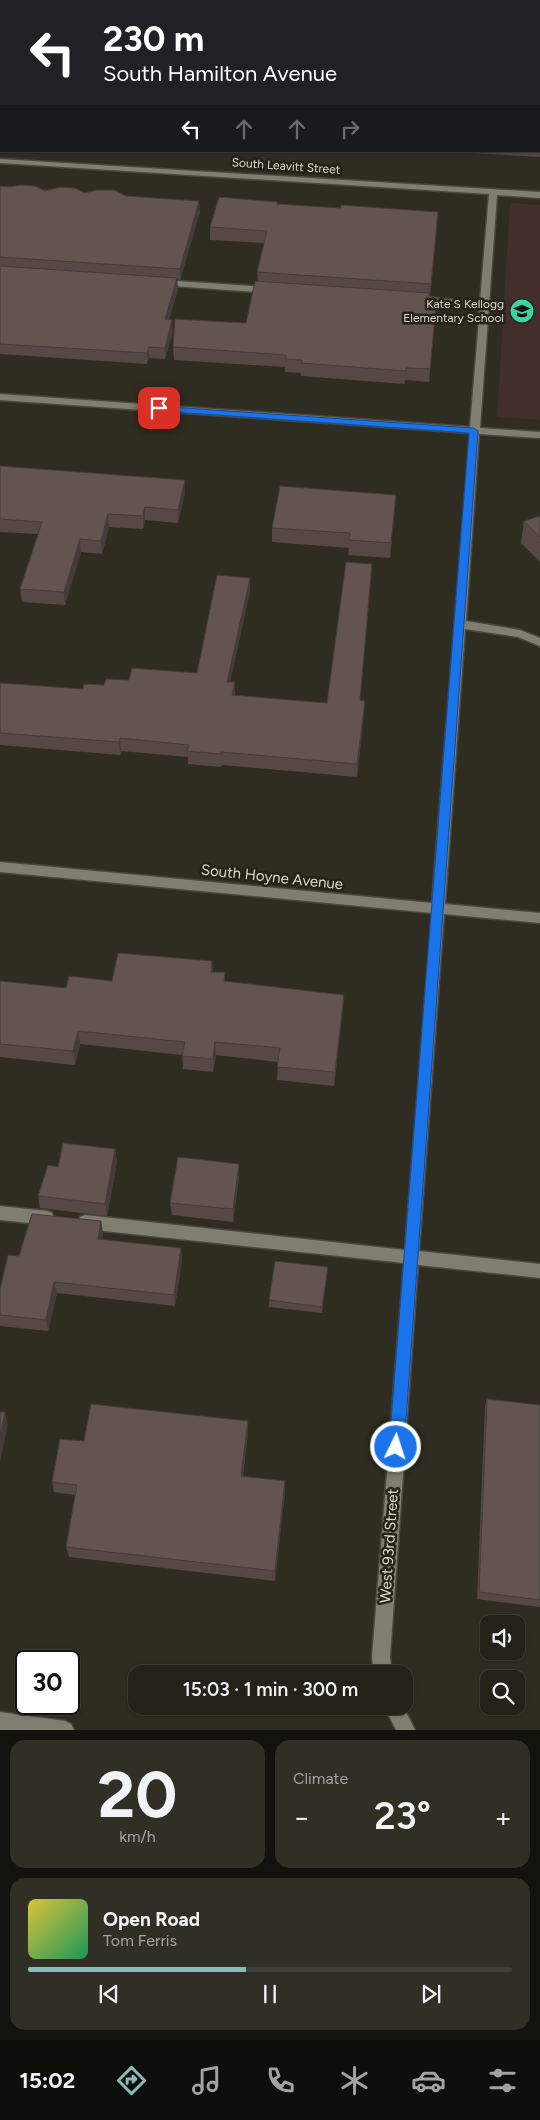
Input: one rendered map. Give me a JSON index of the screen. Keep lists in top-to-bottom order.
{
  "streets": {
    "street": ["South Leavitt Street", "South Hoyne Avenue", "West 93rd Street"]
  },
  "crossings": [
    ["South Leavitt Street", "West 93rd Street"],
    ["South Hoyne Avenue", "West 93rd Street"]
  ],
  "places": {
    "school or university": ["Kate S Kellogg Elementary School"]
  },
  "page": {
    "turn": ["230 m", "South Hamilton Avenue"],
    "limit": "30",
    "trip": "15:03 · 1 min · 300 m",
    "tile": [
      ["20", "km/h"],
      "Climate"
    ],
    "heat": ["−", "23°", "+"],
    "song": ["Open Road", "Tom Ferris"],
    "tabs": "15:02"
  }
}
